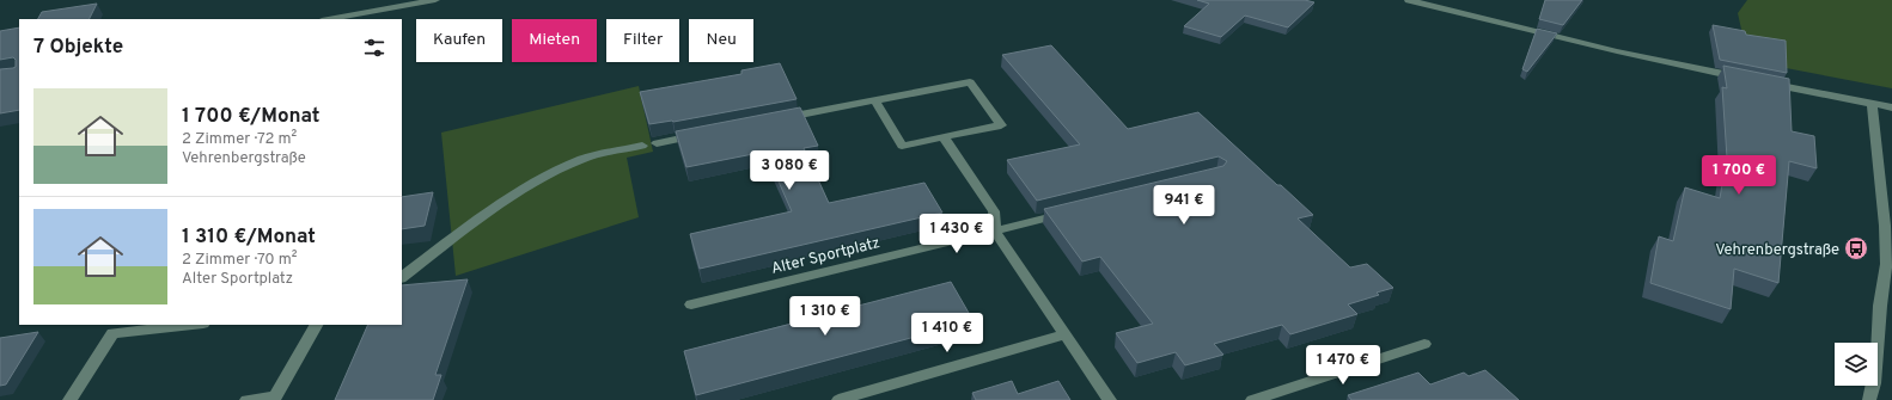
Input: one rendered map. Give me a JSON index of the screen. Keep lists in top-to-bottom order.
{
  "streets": {
    "street": ["Alter Sportplatz"]
  },
  "places": {
    "bus stop": ["Vehrenbergstraße"]
  },
  "page": {
    "chip": [
      "Kaufen",
      "Mieten",
      "Filter",
      "Neu"
    ],
    "heading": "7 Objekte",
    "list": [
      {
        "name": "1 700 €/Monat",
        "note": "2 Zimmer · 72 m² · Vehrenbergstraße"
      },
      {
        "name": "1 310 €/Monat",
        "note": "2 Zimmer · 70 m² · Alter Sportplatz"
      }
    ],
    "price": [
      "3 080 €",
      "1 700 €",
      "941 €",
      "1 430 €",
      "1 310 €",
      "1 410 €",
      "1 470 €"
    ]
  }
}
